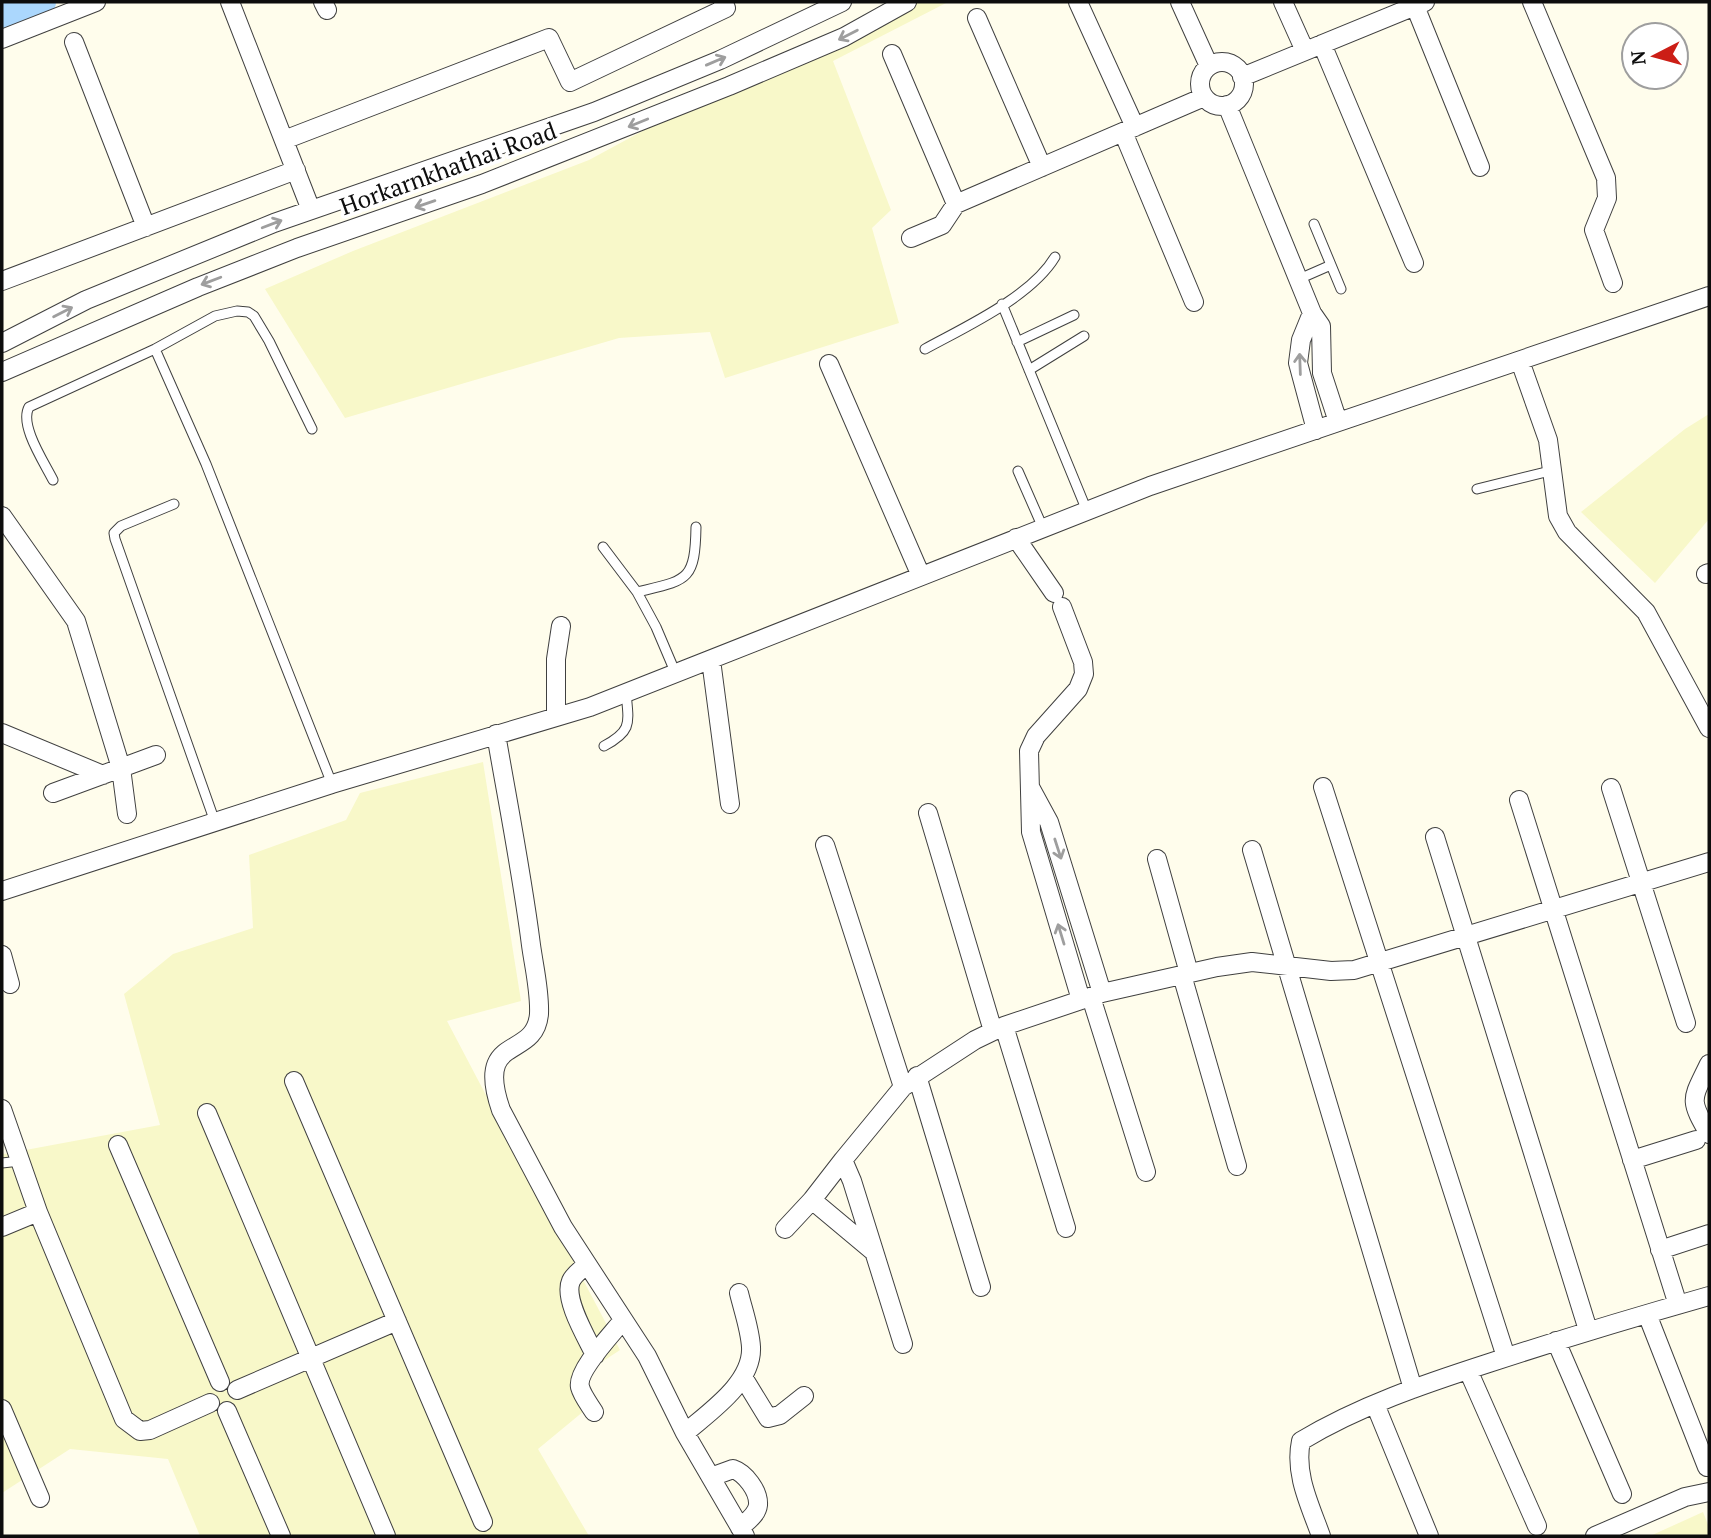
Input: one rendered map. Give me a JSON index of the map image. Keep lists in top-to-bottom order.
{
  "streets": {
    "street": ["Horkarnkhathai Road"]
  },
  "north": "left"
}
